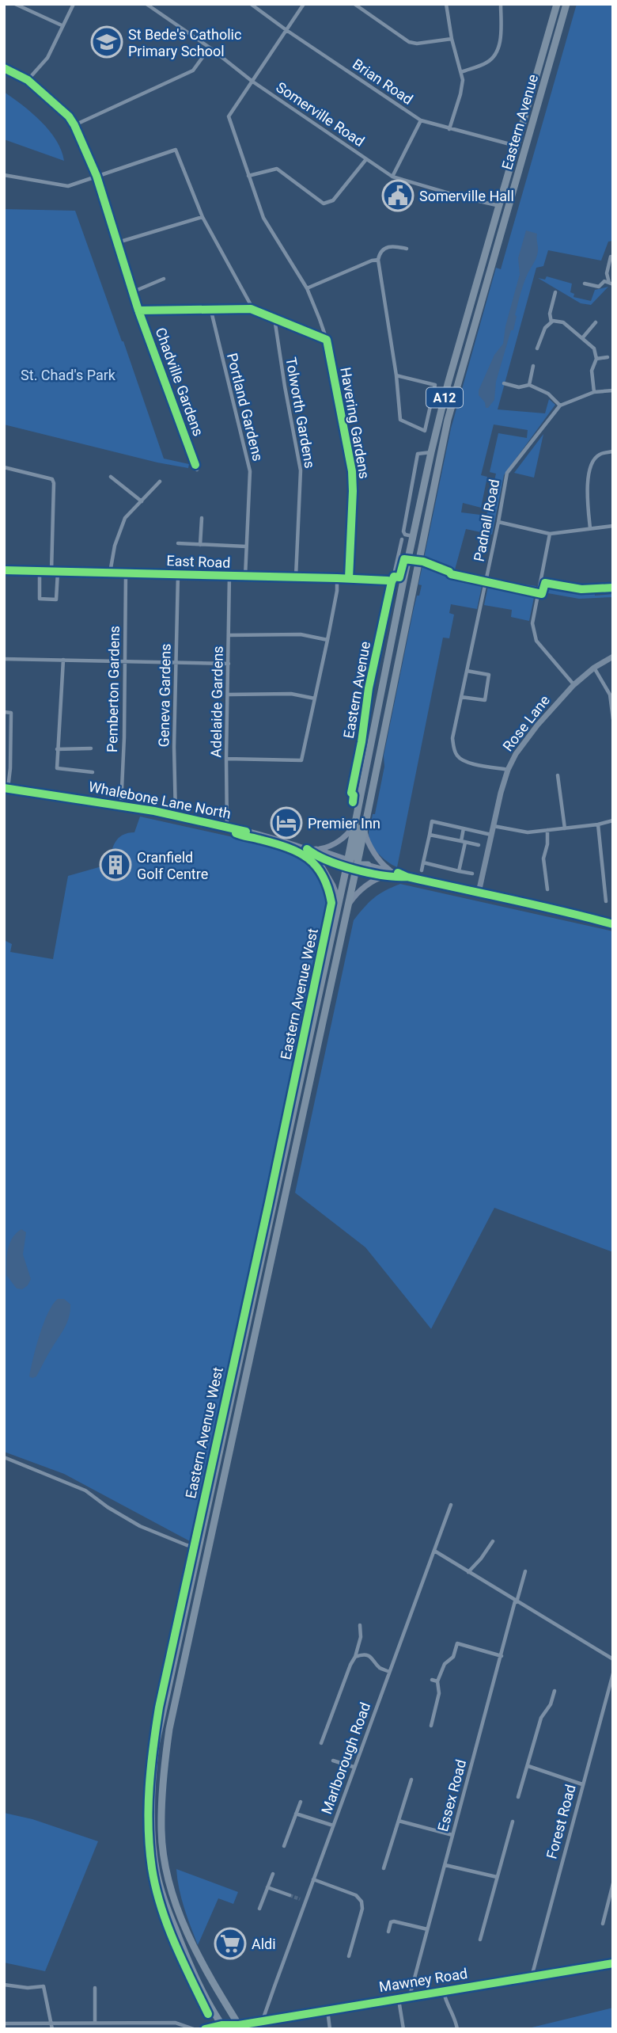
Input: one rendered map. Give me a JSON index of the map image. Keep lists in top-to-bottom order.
{
  "streets": {
    "highway": ["Eastern Avenue", "A12", "Eastern Avenue West"],
    "main road": ["Whalebone Lane North"],
    "street": [
      "Brian Road",
      "Somerville Road",
      "Chadville Gardens",
      "Portland Gardens",
      "Tolworth Gardens",
      "Havering Gardens",
      "Padnall Road",
      "East Road",
      "Pemberton Gardens",
      "Geneva Gardens",
      "Adelaide Gardens",
      "Rose Lane",
      "Marlborough Road",
      "Essex Road",
      "Forest Road",
      "Mawney Road"
    ]
  },
  "crossings": [
    ["Brian Road", "Eastern Avenue"],
    ["Somerville Road", "Eastern Avenue"],
    ["Somerville Road", "Havering Gardens"],
    ["Eastern Avenue", "A12"],
    ["Eastern Avenue", "East Road"],
    ["Eastern Avenue", "Whalebone Lane North"],
    ["Eastern Avenue", "Eastern Avenue West"],
    ["A12", "Whalebone Lane North"],
    ["A12", "Eastern Avenue West"],
    ["Portland Gardens", "East Road"],
    ["Tolworth Gardens", "East Road"],
    ["Havering Gardens", "East Road"],
    ["Padnall Road", "Rose Lane"],
    ["East Road", "Pemberton Gardens"],
    ["East Road", "Geneva Gardens"],
    ["East Road", "Adelaide Gardens"],
    ["Pemberton Gardens", "Whalebone Lane North"],
    ["Geneva Gardens", "Whalebone Lane North"],
    ["Adelaide Gardens", "Whalebone Lane North"],
    ["Rose Lane", "Whalebone Lane North"],
    ["Whalebone Lane North", "Eastern Avenue West"],
    ["Eastern Avenue West", "Mawney Road"],
    ["Marlborough Road", "Mawney Road"],
    ["Essex Road", "Mawney Road"],
    ["Forest Road", "Mawney Road"]
  ],
  "parks": ["St. Chad's Park"],
  "places": {
    "school or university": ["St Bede's Catholic Primary School"],
    "public building": ["Somerville Hall"],
    "hotel": ["Premier Inn"],
    "building": ["Cranfield Golf Centre"],
    "supermarket": ["Aldi"]
  }
}
